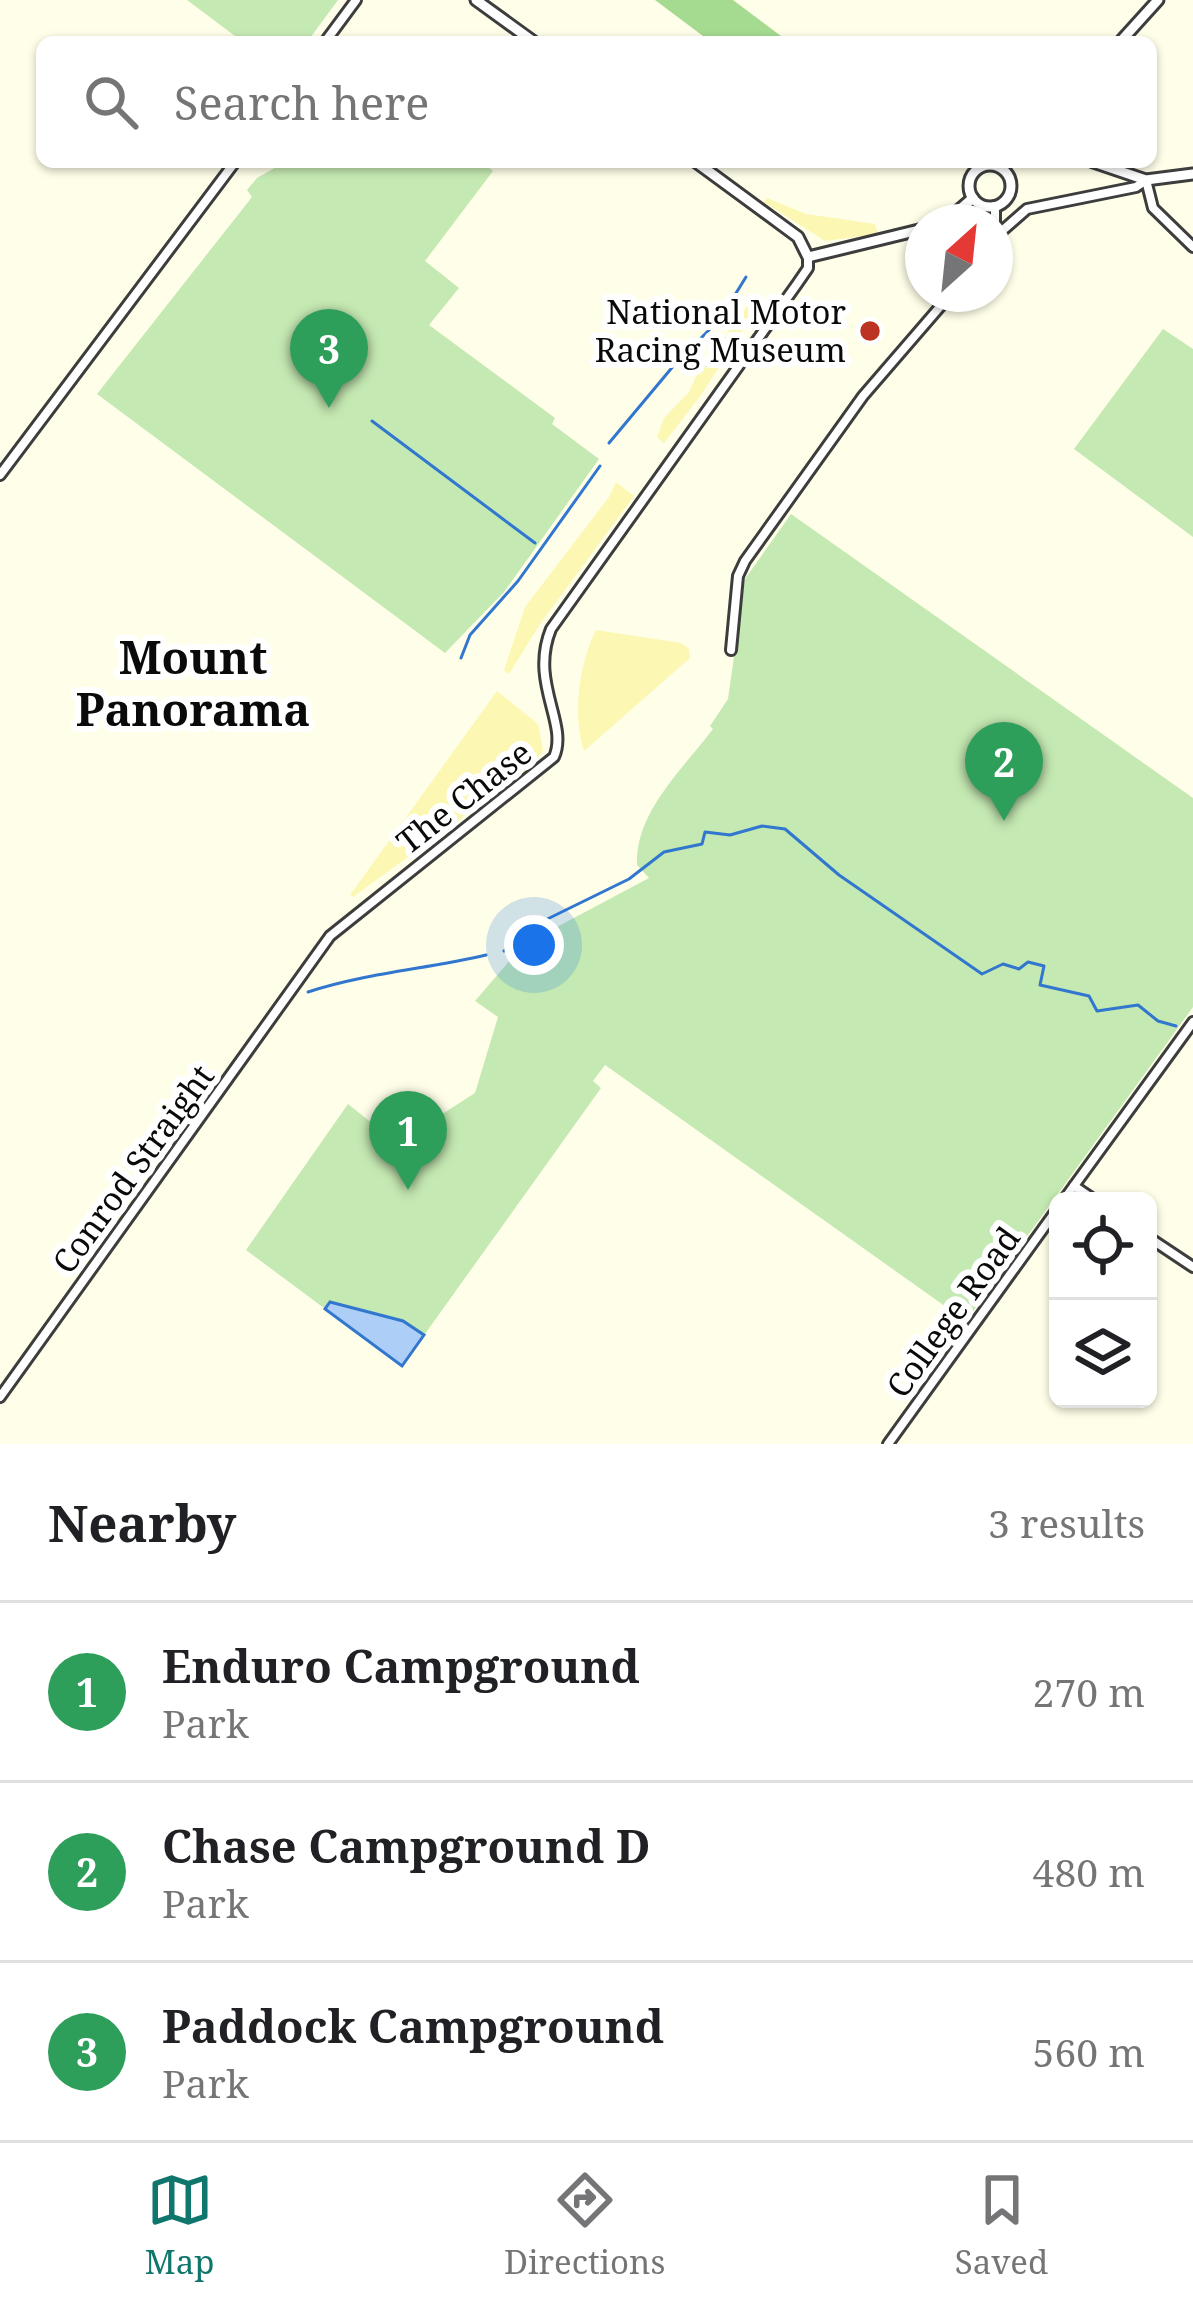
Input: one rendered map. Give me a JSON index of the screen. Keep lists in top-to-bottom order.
{
  "streets": {
    "street": ["The Chase", "Conrod Straight", "College Road"]
  },
  "crossings": [
    ["The Chase", "Conrod Straight"]
  ],
  "districts": ["Mount Panorama"],
  "places": ["National Motor Racing Museum"],
  "north": "top right",
  "page": {
    "search": "Search here",
    "pins": ["3", "2", "1"],
    "heading": ["Nearby", "3 results"],
    "list": [
      {
        "mark": "1",
        "name": "Enduro Campground",
        "note": "Park",
        "value": "270 m"
      },
      {
        "mark": "2",
        "name": "Chase Campground D",
        "note": "Park",
        "value": "480 m"
      },
      {
        "mark": "3",
        "name": "Paddock Campground",
        "note": "Park",
        "value": "560 m"
      }
    ],
    "nav": ["Map", "Directions", "Saved"]
  }
}
